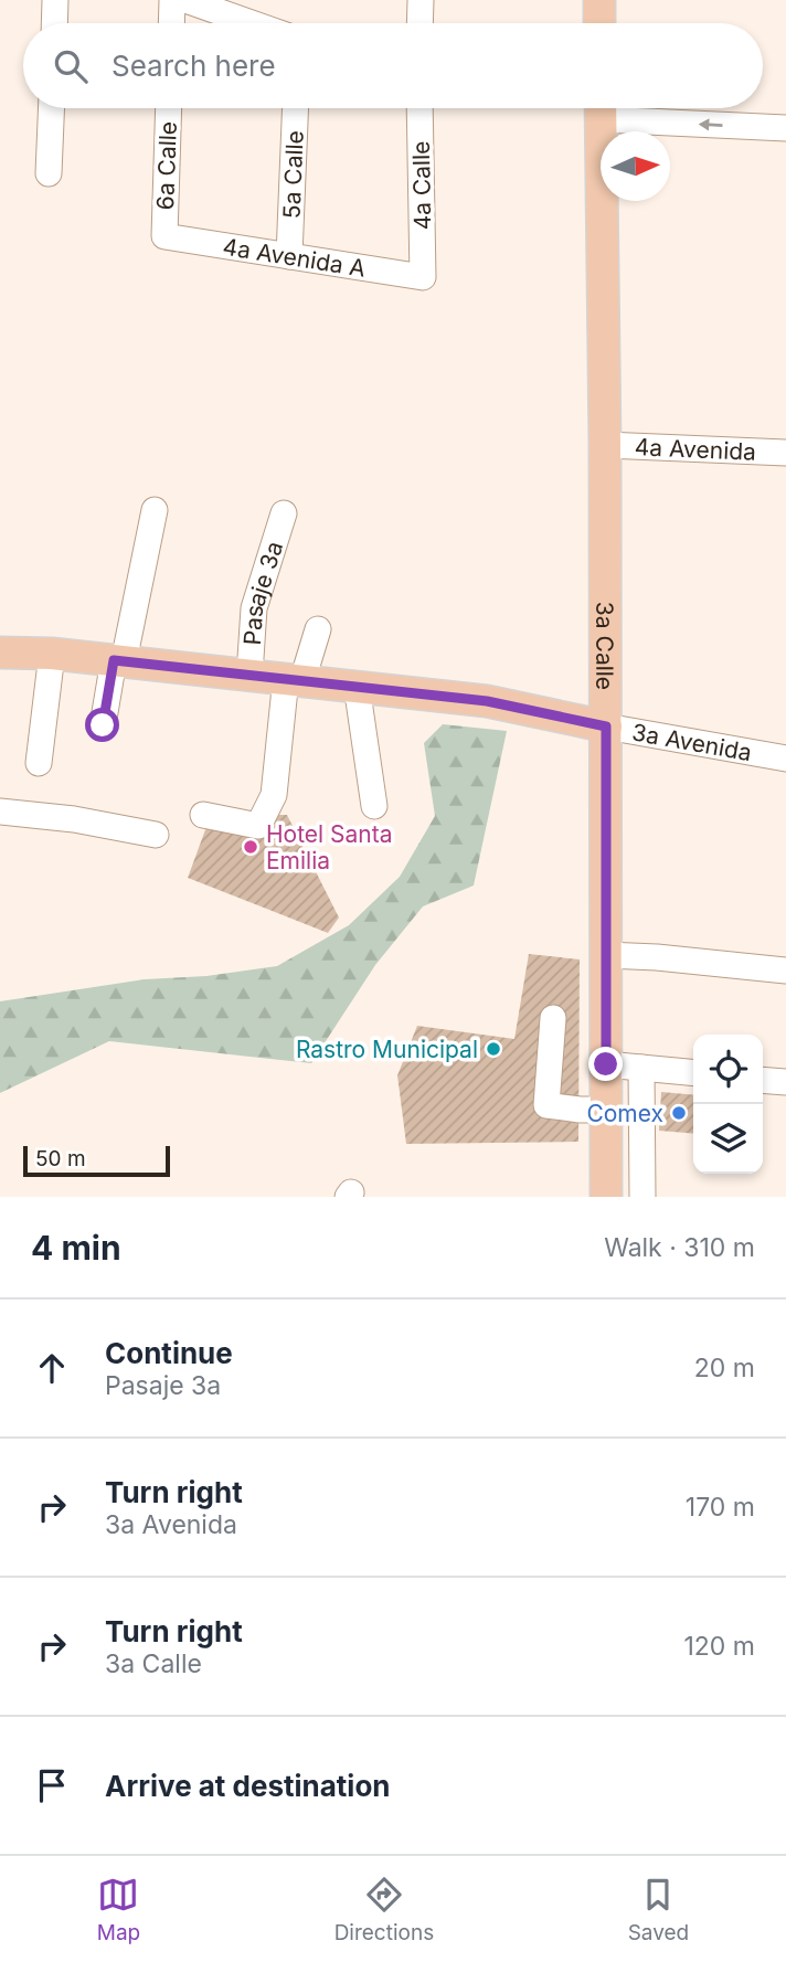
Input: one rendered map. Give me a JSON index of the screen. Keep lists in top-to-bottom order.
{
  "streets": {
    "main road": ["3a Calle", "3a Avenida"],
    "street": [
      "6a Calle",
      "5a Calle",
      "4a Calle",
      "4a Avenida A",
      "4a Avenida",
      "Pasaje 3a"
    ]
  },
  "crossings": [
    ["6a Calle", "4a Avenida A"],
    ["5a Calle", "4a Avenida A"],
    ["4a Calle", "4a Avenida A"],
    ["4a Avenida", "3a Calle"],
    ["Pasaje 3a", "3a Avenida"],
    ["3a Calle", "3a Avenida"]
  ],
  "places": ["Hotel Santa Emilia", "Rastro Municipal", "Comex"],
  "scale_bar": "50 m",
  "north": "right",
  "page": {
    "search": "Search here",
    "scale": "50 m",
    "heading": ["4 min", "Walk · 310 m"],
    "list": [
      ["Continue", "Pasaje 3a", "20 m"],
      ["Turn right", "3a Avenida", "170 m"],
      ["Turn right", "3a Calle", "120 m"],
      "Arrive at destination"
    ],
    "nav": ["Map", "Directions", "Saved"]
  }
}
